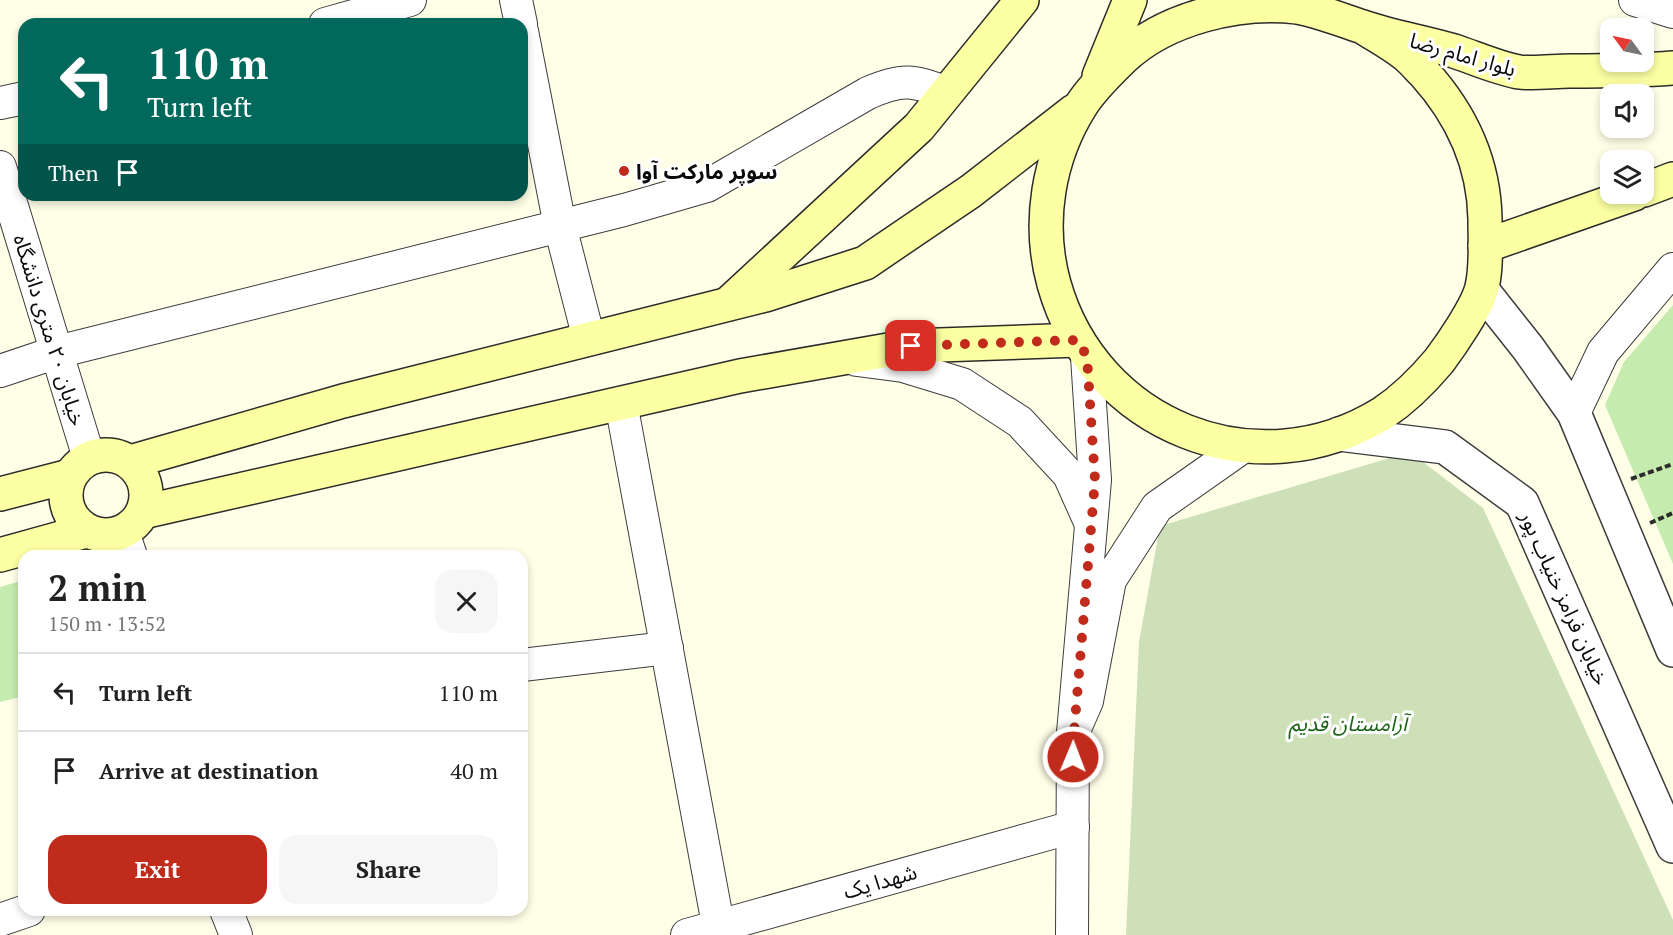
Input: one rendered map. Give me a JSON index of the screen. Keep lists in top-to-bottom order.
{
  "streets": {
    "main road": ["بلوار امام رضا"],
    "street": ["خیابان ۲۰ متری دانشگاه", "خیابان فرامز خنیاب پور", "شهدا یک"]
  },
  "parks": ["آرامستان قدیم"],
  "places": ["سوپر مارکت آوا"],
  "north": "top left",
  "page": {
    "turn": ["110 m", "Turn left"],
    "then": "Then",
    "heading": ["2 min", "150 m · 13:52"],
    "list": [
      {
        "name": "Turn left",
        "value": "110 m"
      },
      {
        "name": "Arrive at destination",
        "value": "40 m"
      }
    ],
    "buttons": ["Exit", "Share"]
  }
}
